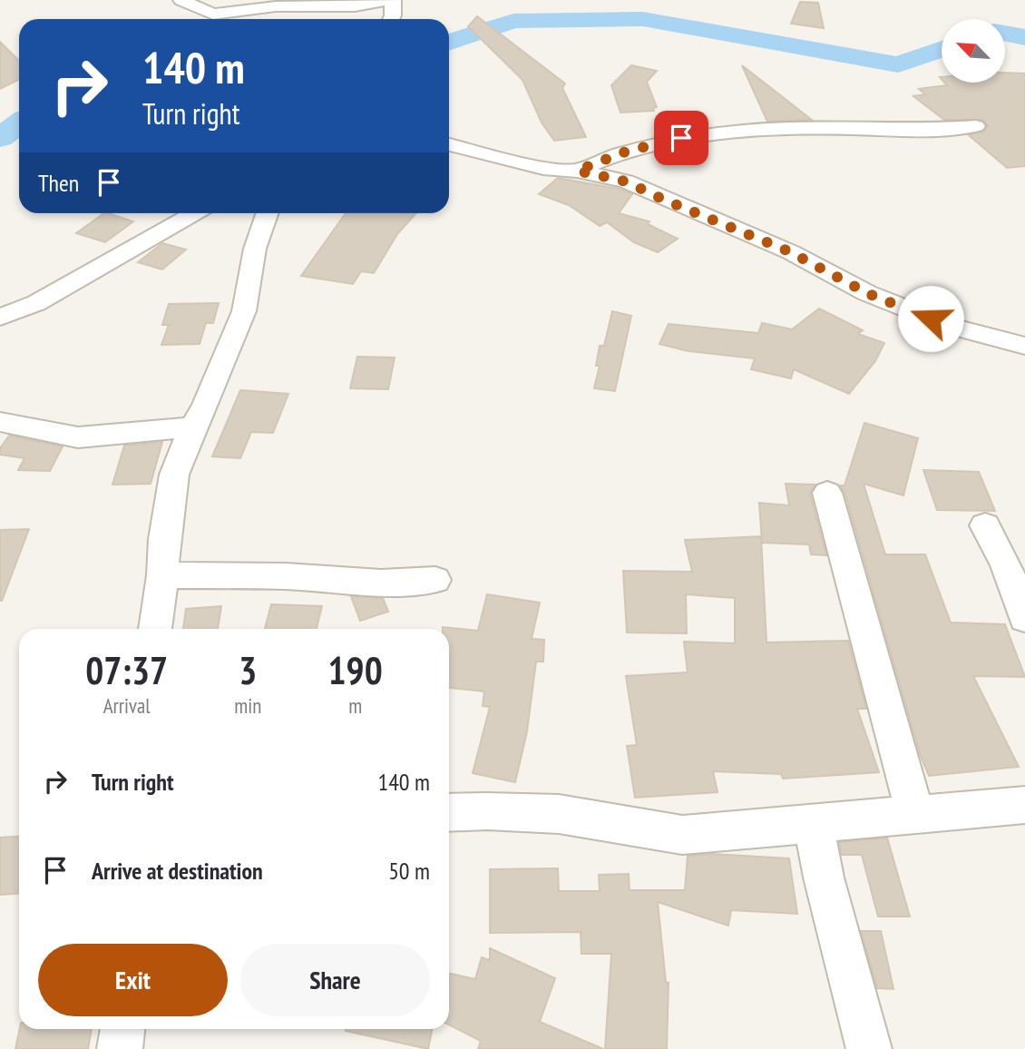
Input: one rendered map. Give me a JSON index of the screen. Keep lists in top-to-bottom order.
{
  "north": "top left",
  "page": {
    "turn": ["140 m", "Turn right"],
    "then": "Then",
    "eta": [
      "07:37",
      "Arrival",
      "3",
      "min",
      "190",
      "m"
    ],
    "list": [
      {
        "name": "Turn right",
        "value": "140 m"
      },
      {
        "name": "Arrive at destination",
        "value": "50 m"
      }
    ],
    "buttons": ["Exit", "Share"]
  }
}
